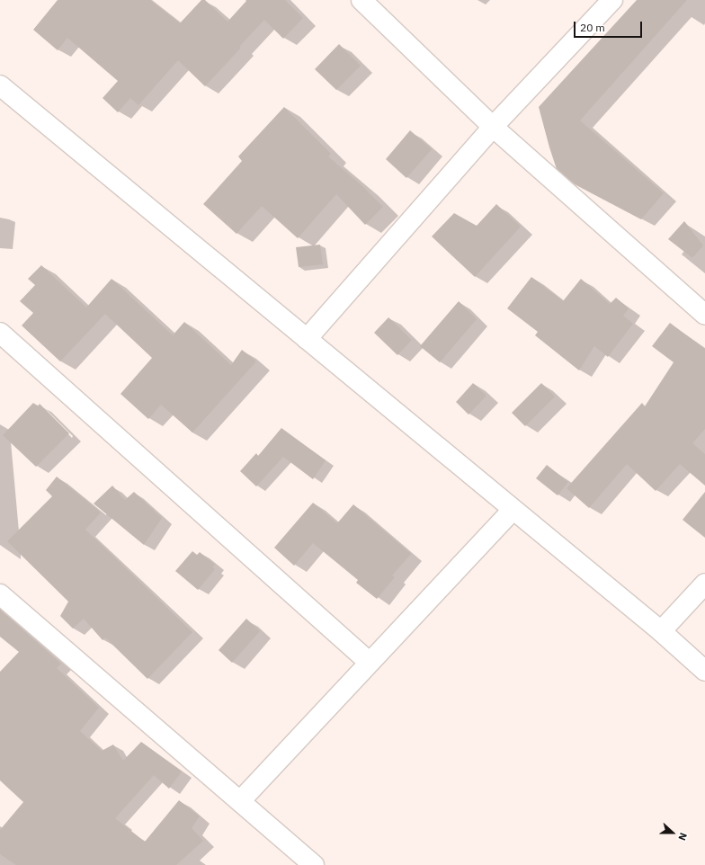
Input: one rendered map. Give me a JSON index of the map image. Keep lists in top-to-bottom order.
{
  "scale_bar": "20 m",
  "north": "right"
}
